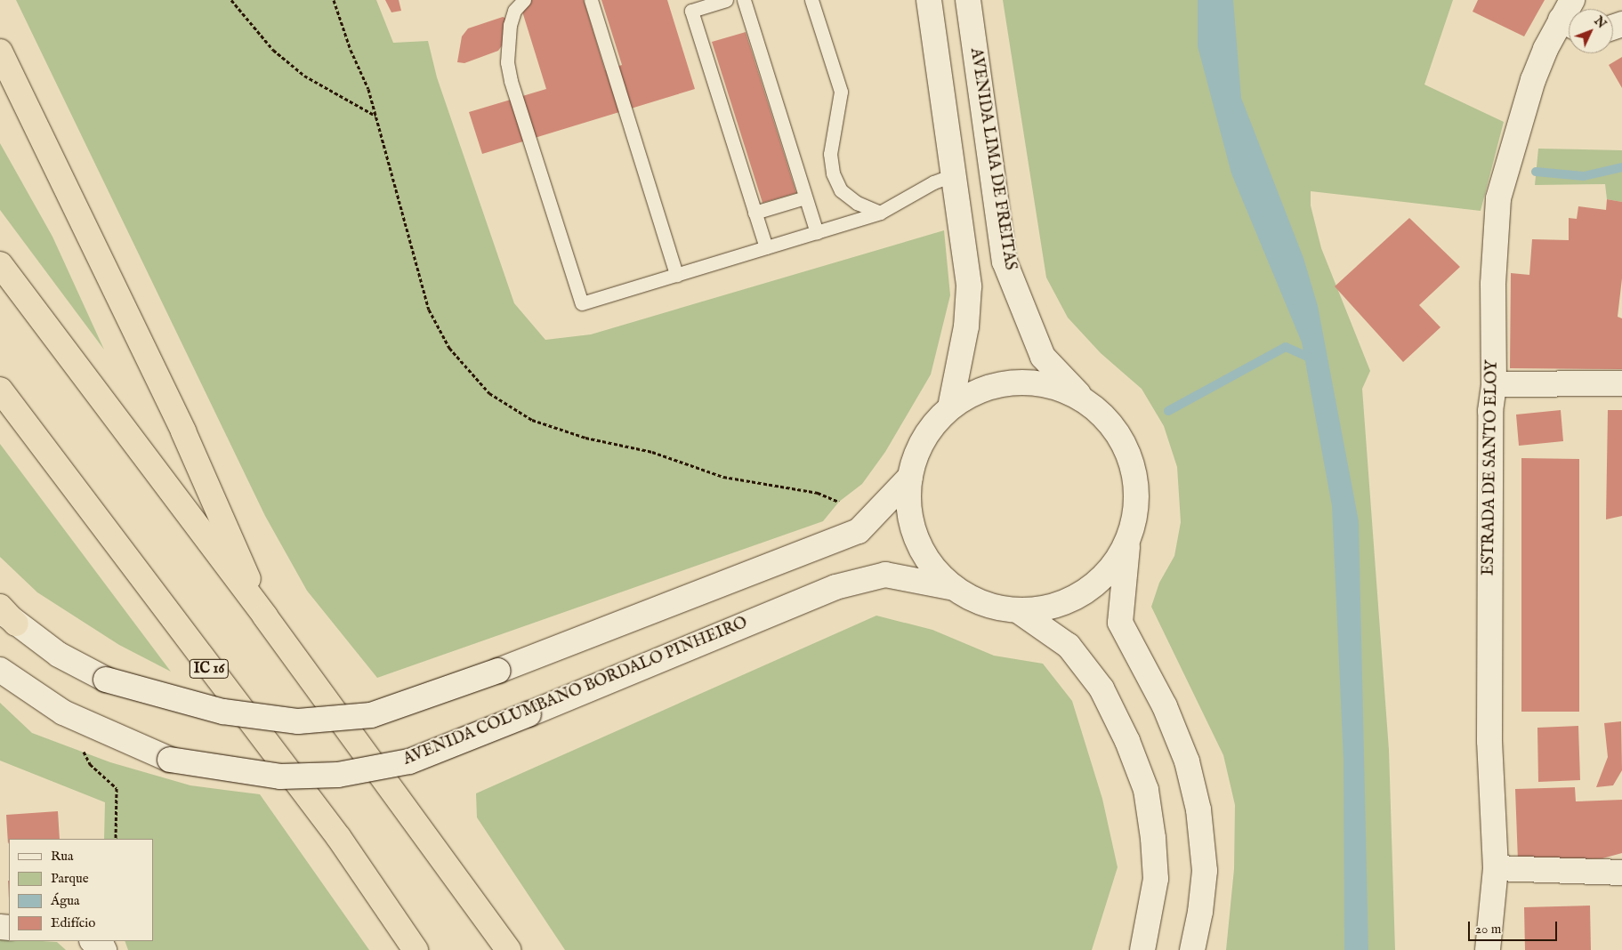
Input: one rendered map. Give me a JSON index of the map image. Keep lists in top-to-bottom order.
{
  "streets": {
    "highway": ["IC 16"],
    "main road": ["AVENIDA LIMA DE FREITAS", "ESTRADA DE SANTO ELOY", "AVENIDA COLUMBANO BORDALO PINHEIRO"]
  },
  "legend": [
    "Rua",
    "Parque",
    "Água",
    "Edifício"
  ],
  "scale_bar": "20 m",
  "north": "top right"
}
